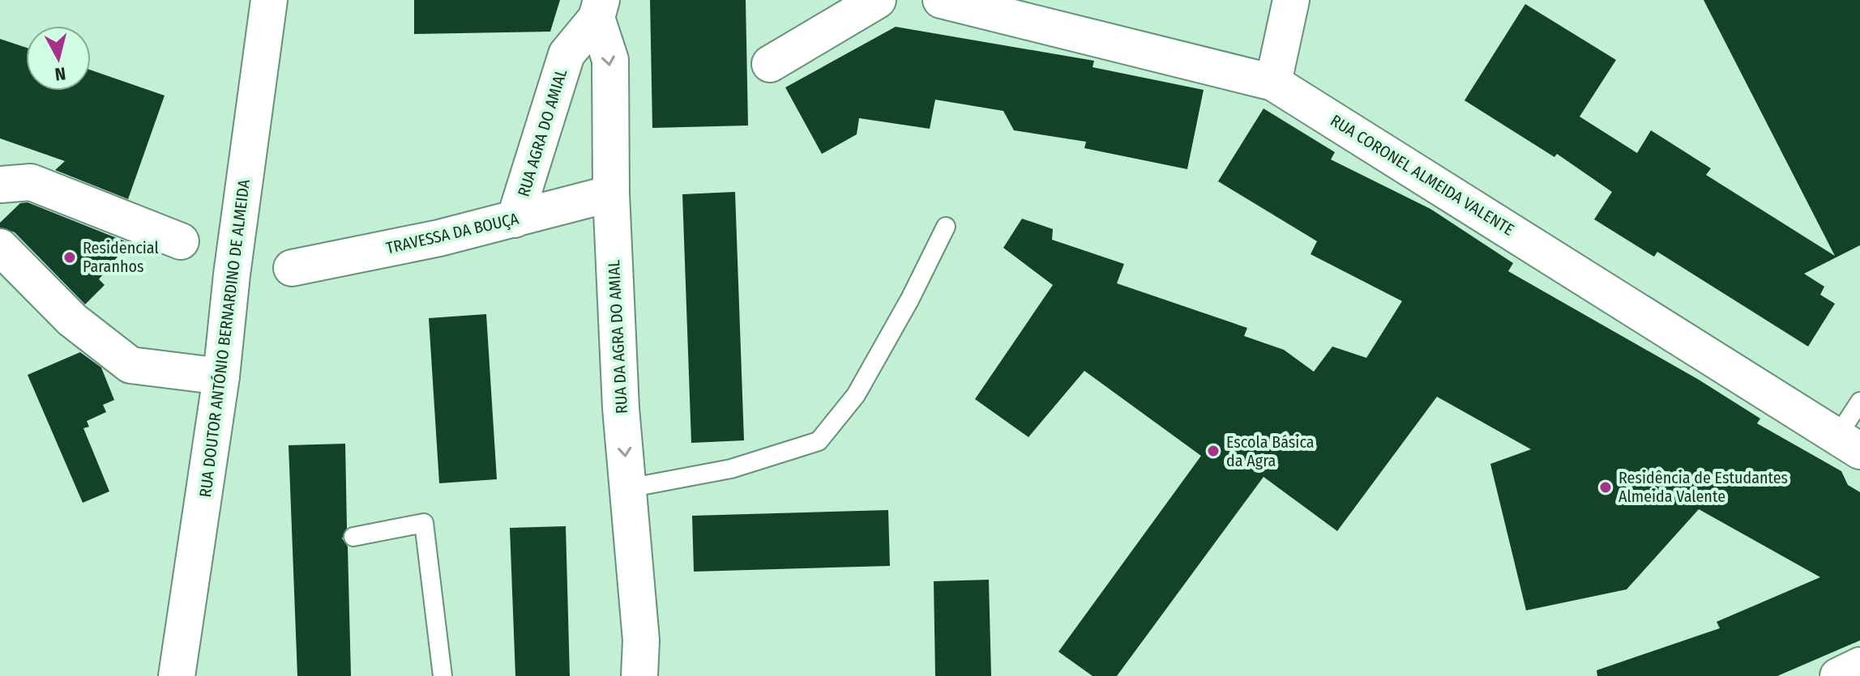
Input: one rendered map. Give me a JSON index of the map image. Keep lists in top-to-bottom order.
{
  "streets": {
    "street": [
      "RUA AGRA DO AMIAL",
      "RUA CORONEL ALMEIDA VALENTE",
      "TRAVESSA DA BOUÇA",
      "RUA DA AGRA DO AMIAL",
      "RUA DOUTOR ANTÓNIO BERNARDINO DE ALMEIDA"
    ]
  },
  "crossings": [
    ["RUA AGRA DO AMIAL", "TRAVESSA DA BOUÇA"],
    ["RUA AGRA DO AMIAL", "RUA DA AGRA DO AMIAL"],
    ["TRAVESSA DA BOUÇA", "RUA DA AGRA DO AMIAL"]
  ],
  "one_way": ["RUA DA AGRA DO AMIAL"],
  "places": ["Residencial Paranhos", "Escola Básica da Agra", "Residência de Estudantes Almeida Valente"],
  "north": "bottom"
}
